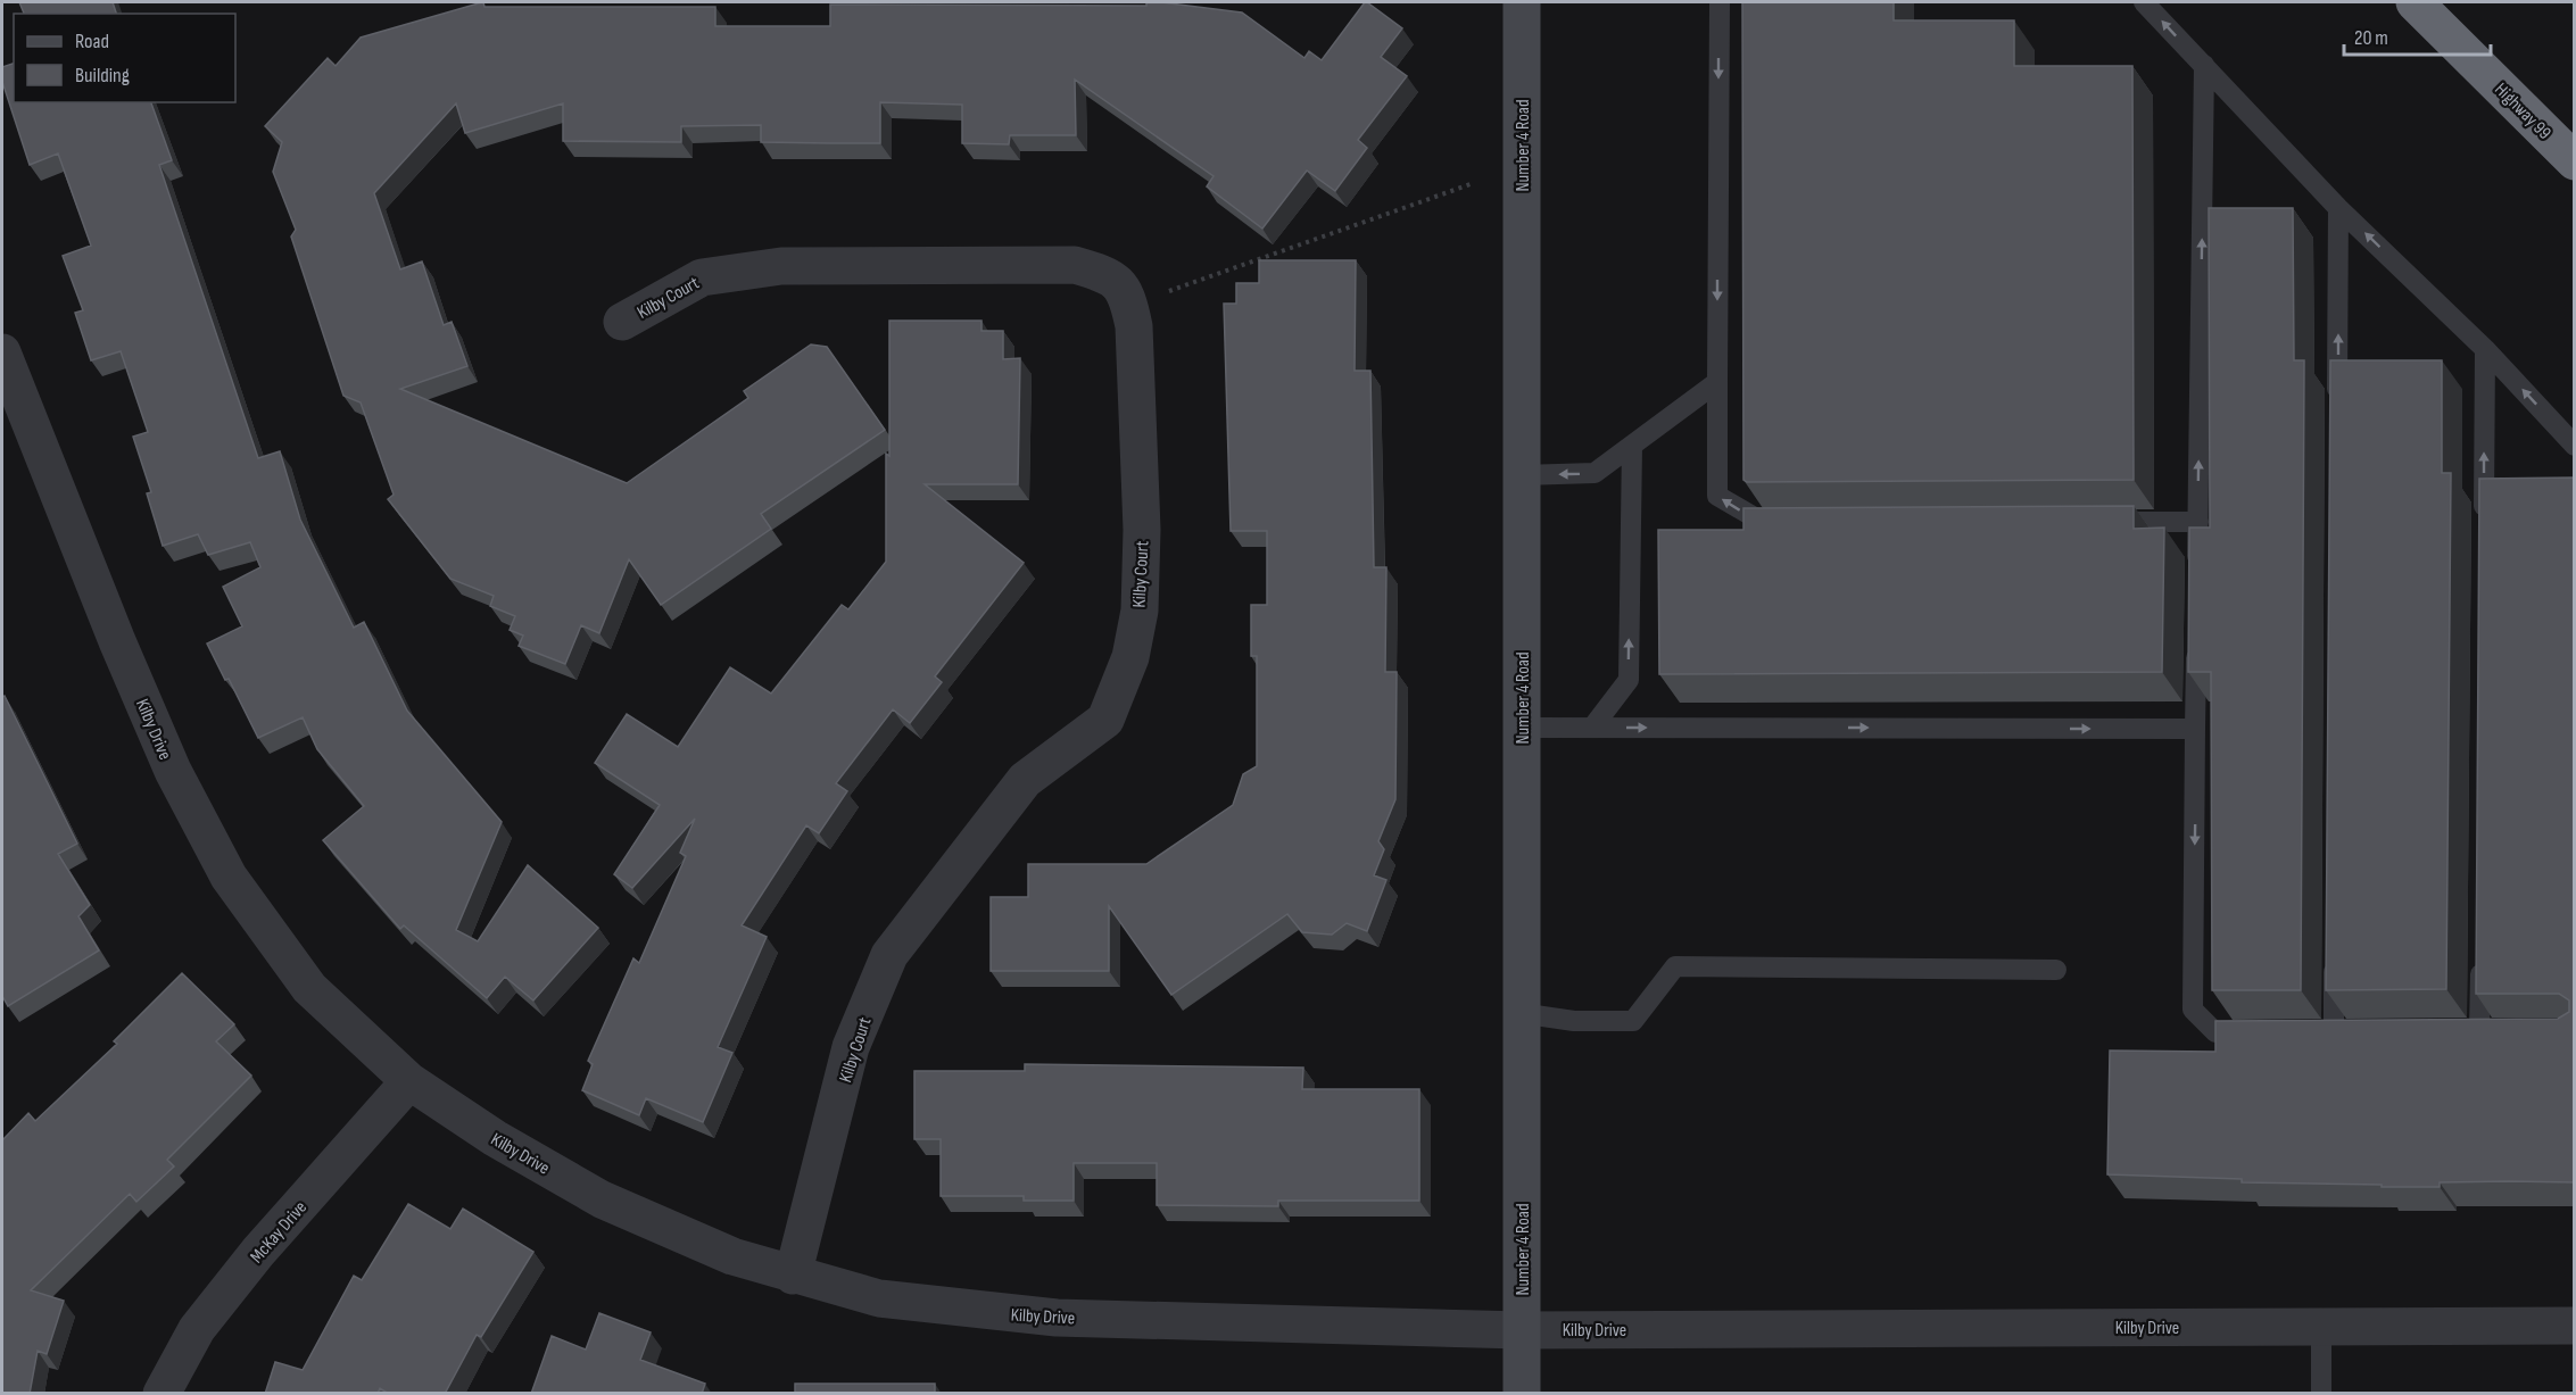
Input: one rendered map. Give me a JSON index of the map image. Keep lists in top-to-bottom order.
{
  "streets": {
    "highway": ["Highway 99"],
    "main road": ["Number 4 Road"],
    "street": ["Kilby Court", "Kilby Drive", "McKay Drive"]
  },
  "crossings": [
    ["Number 4 Road", "Kilby Drive"],
    ["Kilby Court", "Kilby Drive"],
    ["Kilby Drive", "McKay Drive"]
  ],
  "legend": ["Road", "Building"],
  "scale_bar": "20 m"
}
